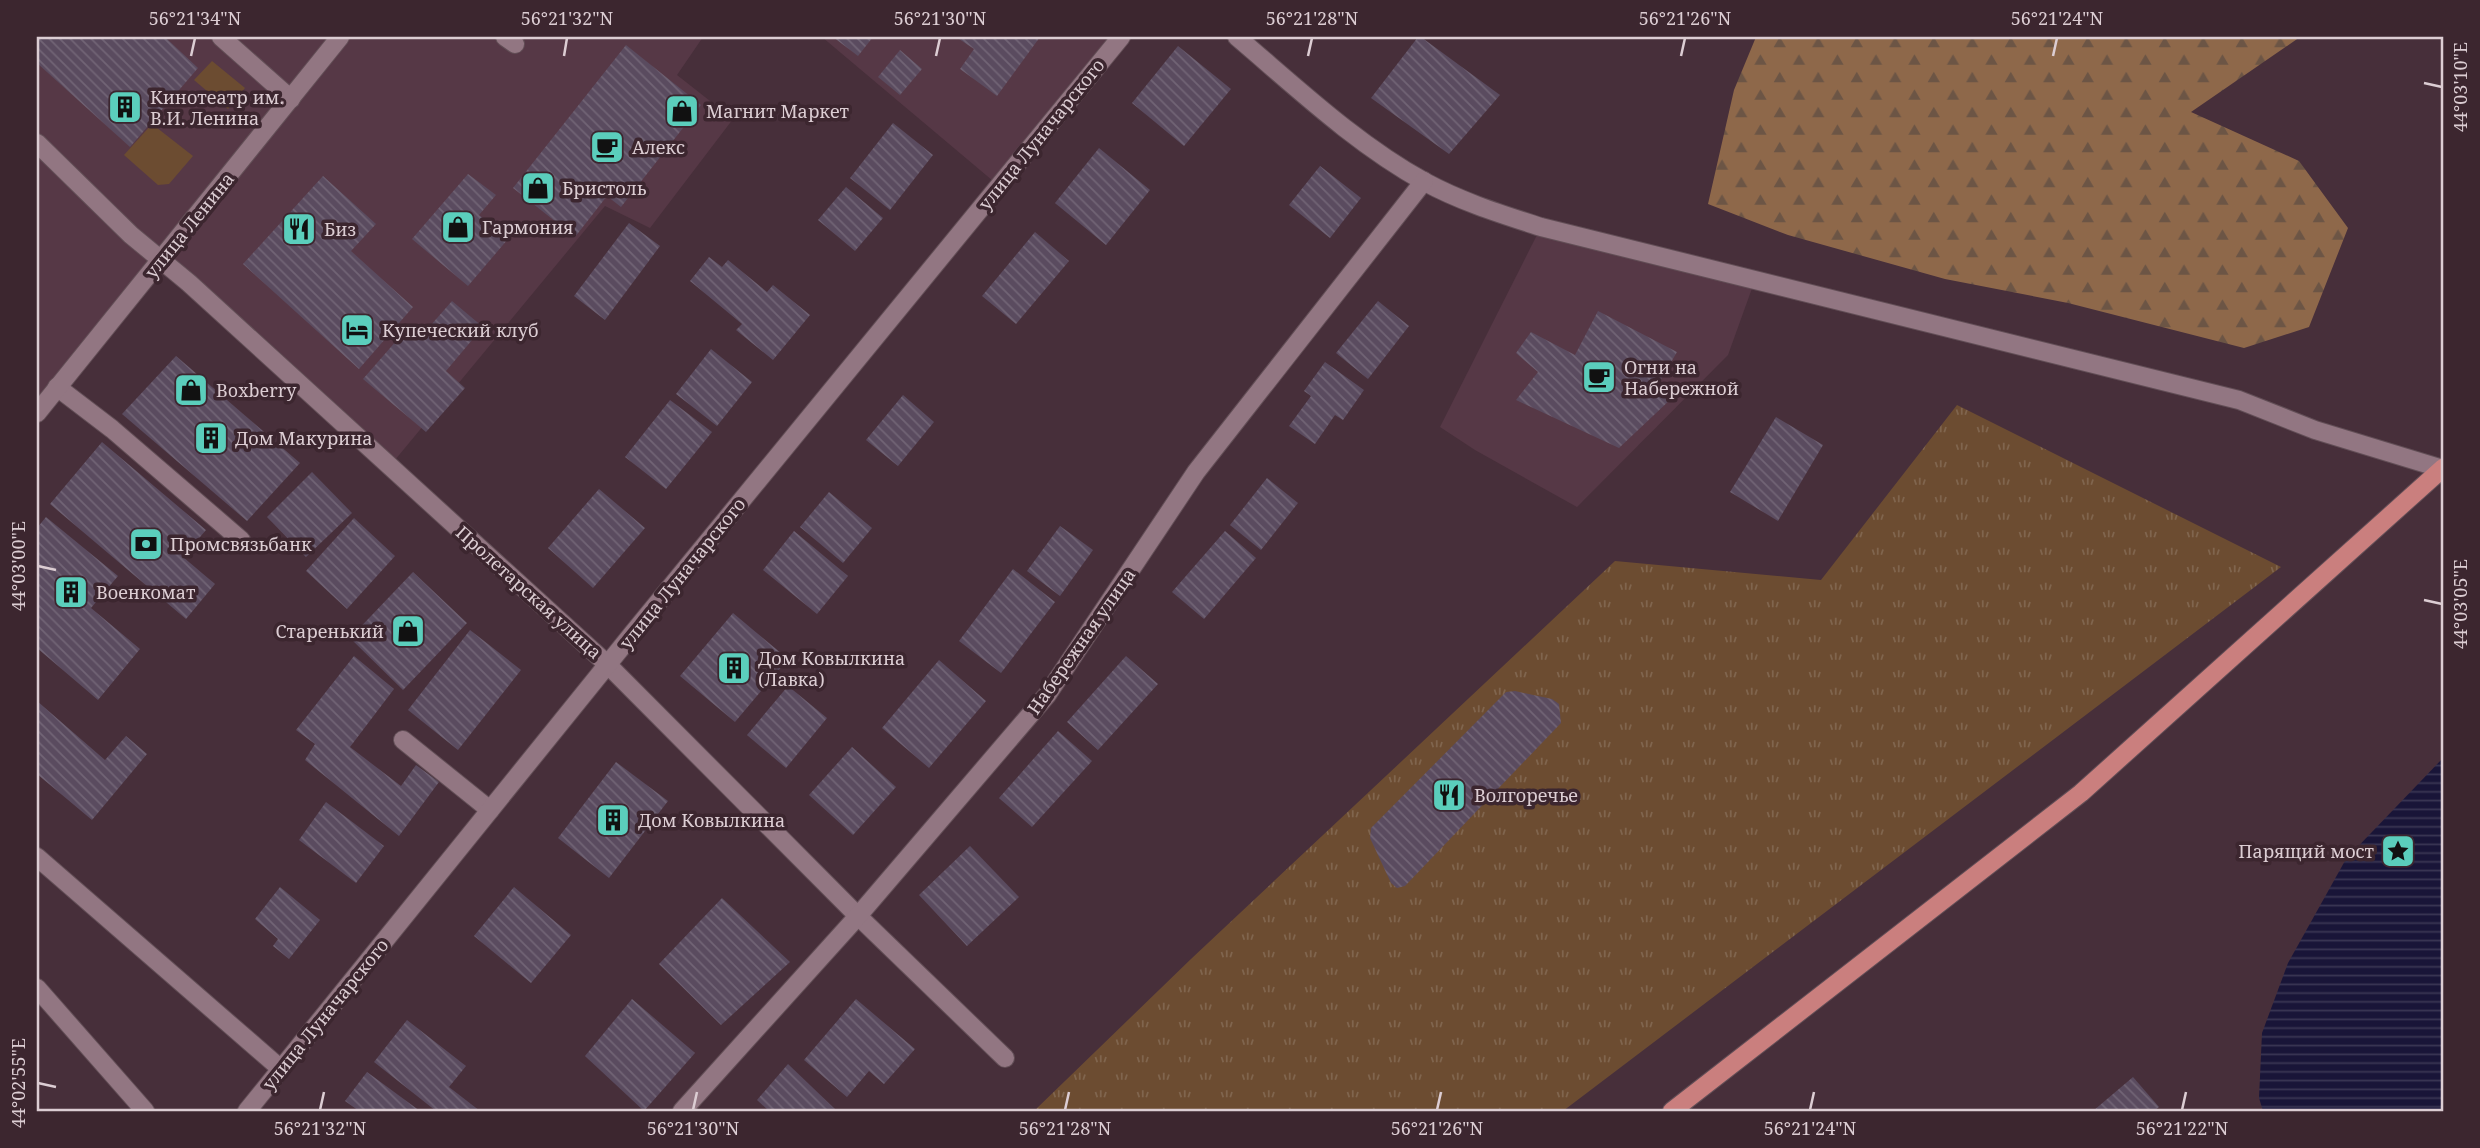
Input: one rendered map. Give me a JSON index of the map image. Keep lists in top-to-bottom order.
{
  "streets": {
    "street": [
      "улица Луначарского",
      "улица Ленина",
      "Пролетарская улица",
      "Набережная улица"
    ]
  },
  "crossings": [
    ["улица Луначарского", "Пролетарская улица"],
    ["улица Ленина", "Пролетарская улица"],
    ["Пролетарская улица", "Набережная улица"]
  ],
  "places": {
    "building": [
      "Кинотеатр им. В.И. Ленина",
      "Дом Макурина",
      "Военкомат",
      "Дом Ковылкина (Лавка)",
      "Дом Ковылкина"
    ],
    "shop": [
      "Магнит Маркет",
      "Бристоль",
      "Гармония",
      "Boxberry",
      "Старенький"
    ],
    "cafe": ["Алекс", "Огни на Набережной"],
    "restaurant": ["Биз", "Волгоречье"],
    "hotel": ["Купеческий клуб"],
    "bank": ["Промсвязьбанк"],
    "place": ["Парящий мост"]
  },
  "coordinates": [
    "56°21'34\"N",
    "56°21'32\"N",
    "56°21'30\"N",
    "56°21'28\"N",
    "56°21'26\"N",
    "56°21'24\"N",
    "44°03'10\"E",
    "44°03'00\"E",
    "44°03'05\"E",
    "44°02'55\"E",
    "56°21'22\"N"
  ]
}
